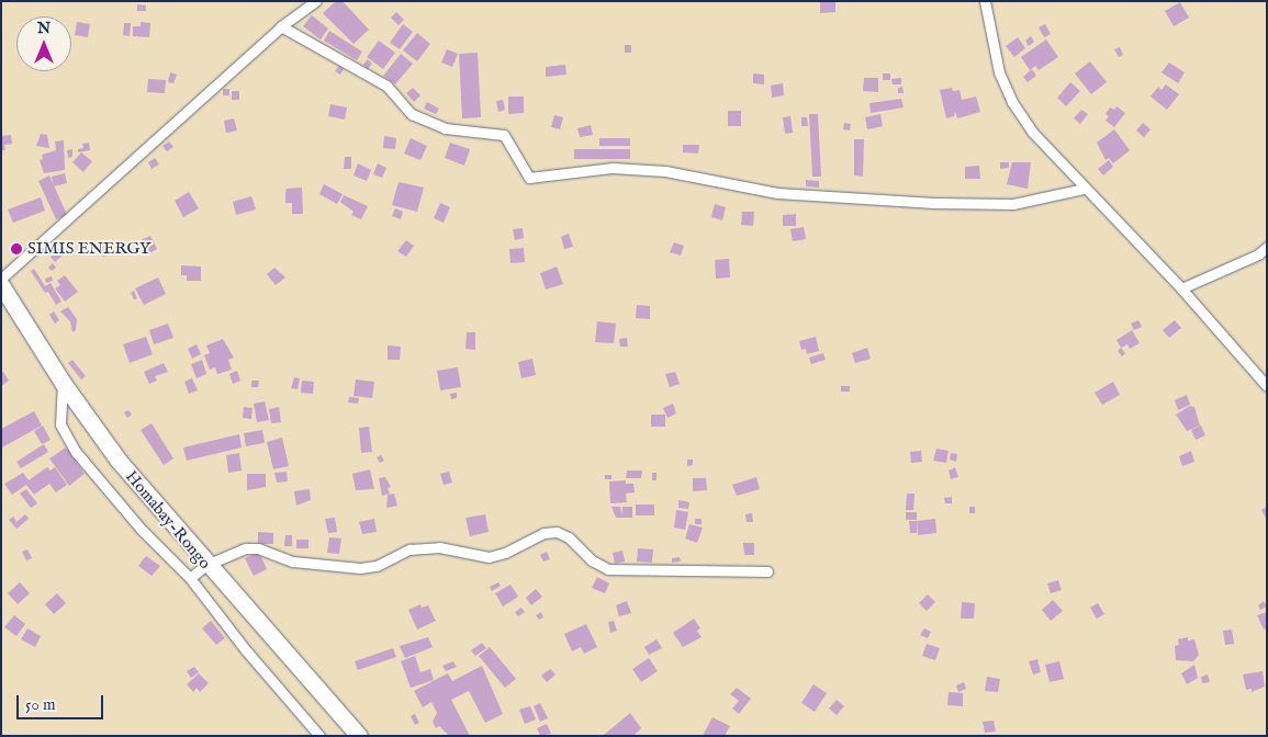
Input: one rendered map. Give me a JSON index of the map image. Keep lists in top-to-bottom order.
{
  "streets": {
    "highway": ["Homabay-Rongo"]
  },
  "places": ["SIMIS ENERGY"],
  "scale_bar": "50 m",
  "north": "top"
}
